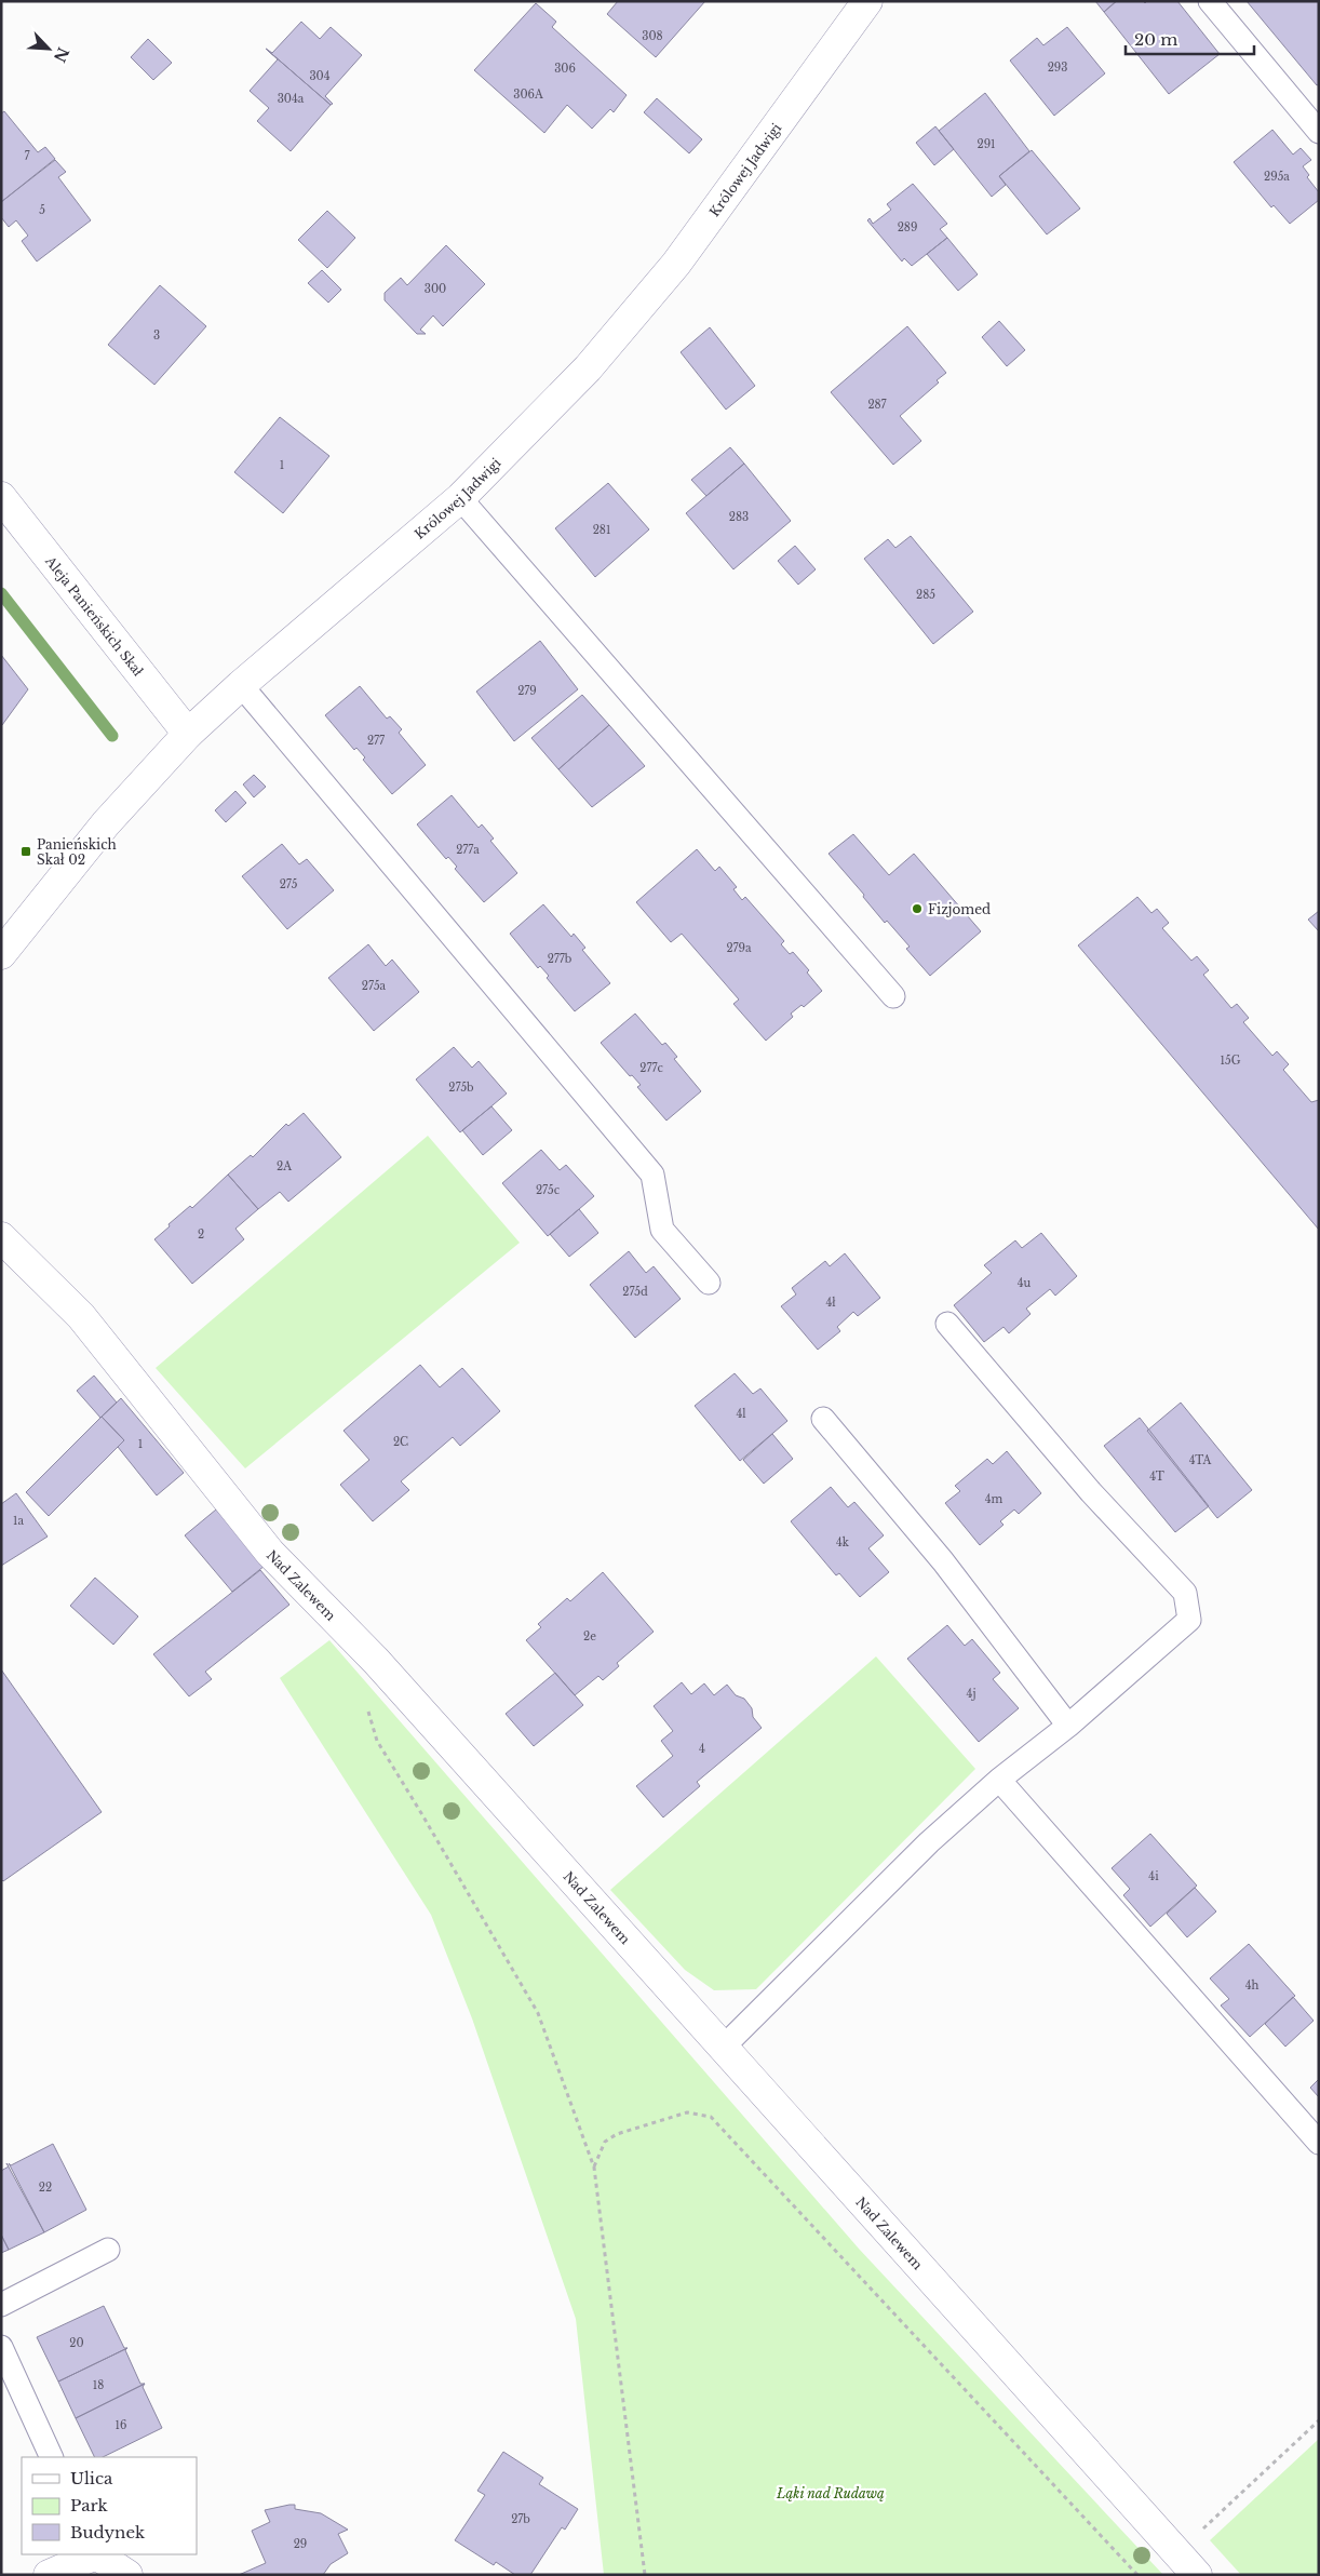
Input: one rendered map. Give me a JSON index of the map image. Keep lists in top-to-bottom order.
{
  "streets": {
    "street": ["Królowej Jadwigi", "Aleja Panieńskich Skał", "Nad Zalewem"]
  },
  "crossings": [
    ["Królowej Jadwigi", "Aleja Panieńskich Skał"]
  ],
  "parks": ["Łąki nad Rudawą"],
  "places": {
    "transit": ["Panieńskich Skał 02"],
    "other": ["Fizjomed"]
  },
  "house_numbers": [
    "308",
    "293",
    "306",
    "304",
    "306A",
    "304a",
    "291",
    "7",
    "295a",
    "5",
    "289",
    "300",
    "3",
    "287",
    "1",
    "283",
    "281",
    "285",
    "279",
    "277",
    "277a",
    "275",
    "279a",
    "277b",
    "275a",
    "15G",
    "277c",
    "275b",
    "2A",
    "275c",
    "2",
    "4u",
    "275d",
    "4ł",
    "4l",
    "2C",
    "1",
    "4TA",
    "4T",
    "4m",
    "1a",
    "4k",
    "2e",
    "4j",
    "4",
    "4i",
    "4h",
    "22",
    "20",
    "18",
    "16",
    "27b",
    "29"
  ],
  "legend": ["Ulica", "Park", "Budynek"],
  "scale_bar": "20 m",
  "north": "bottom right"
}
